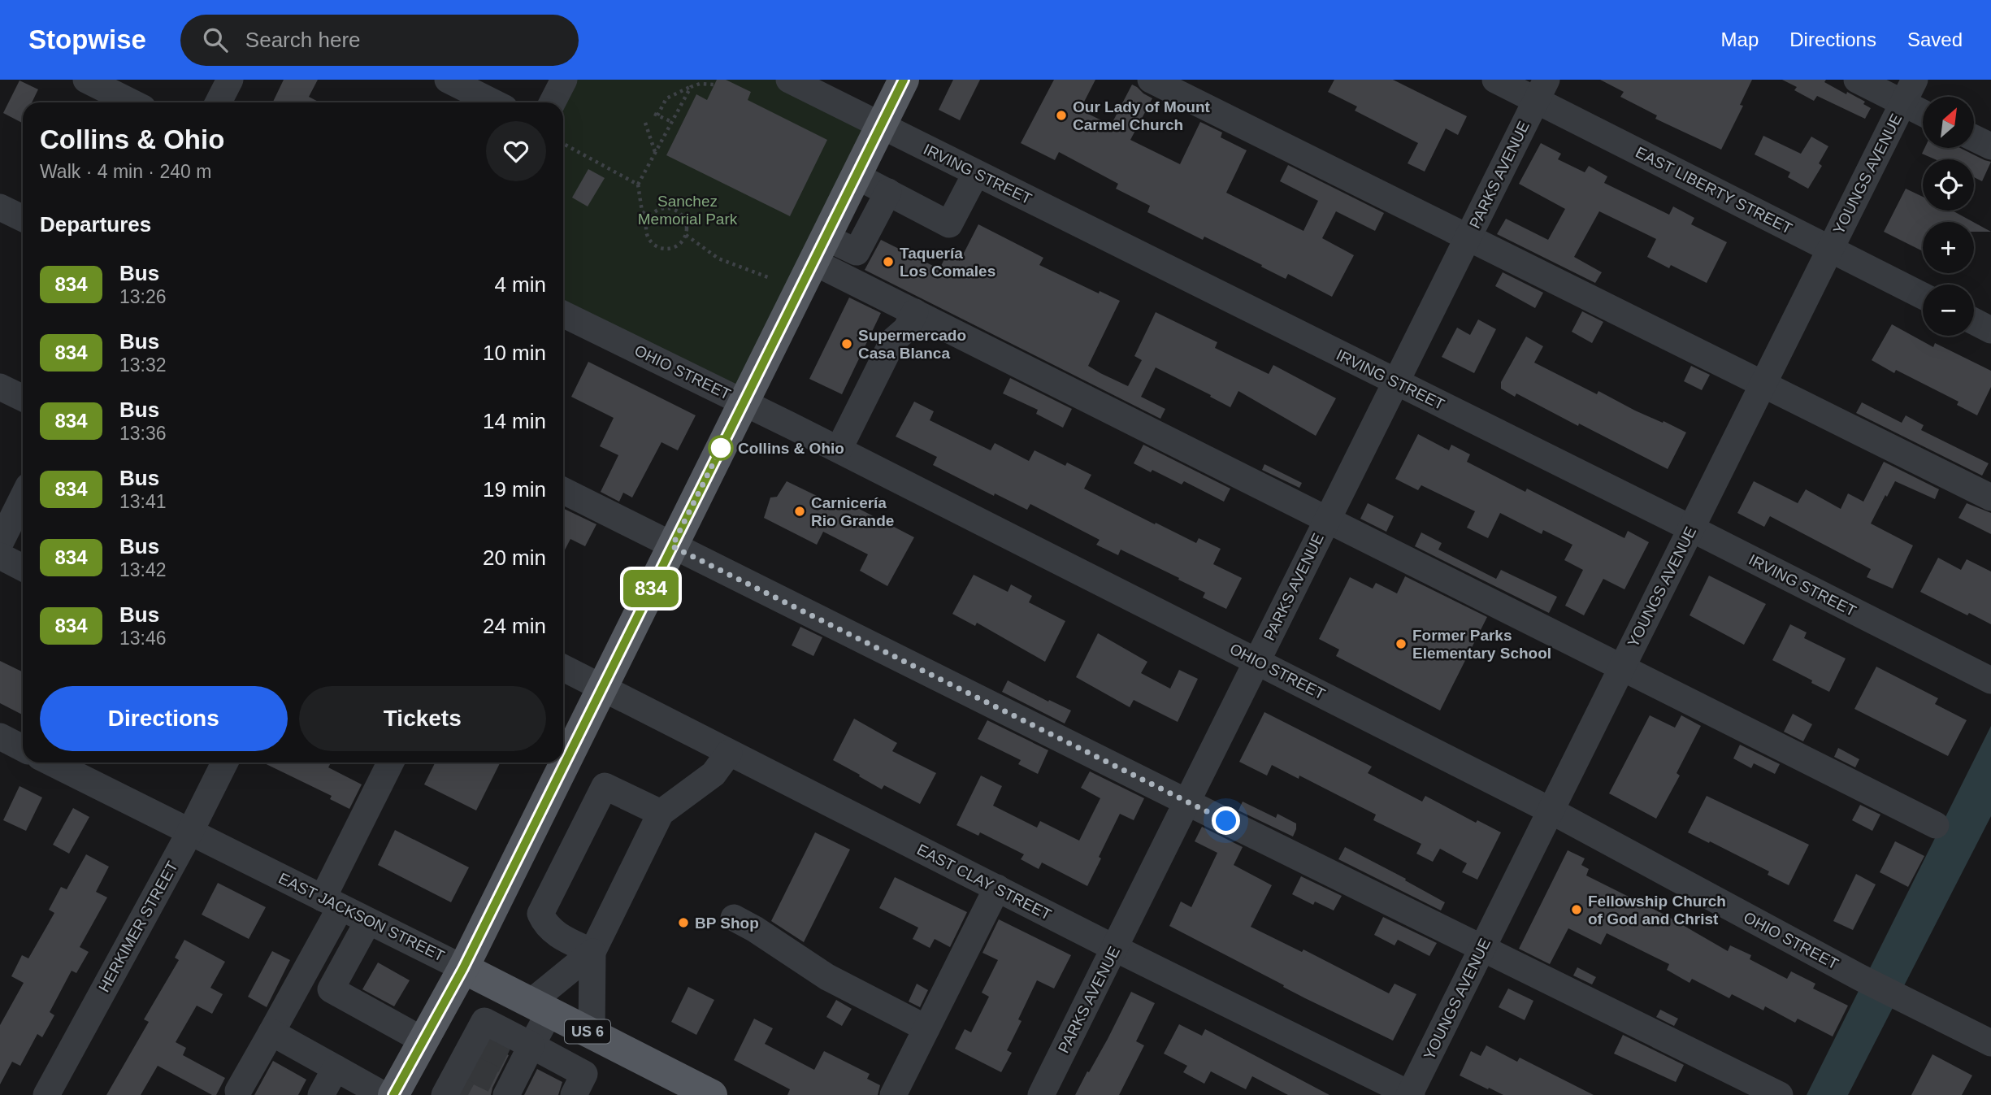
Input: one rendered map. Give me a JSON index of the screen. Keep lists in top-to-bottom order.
{
  "streets": {
    "main road": ["EAST JACKSON STREET", "US 6"],
    "street": [
      "IRVING STREET",
      "YOUNGS AVENUE",
      "PARKS AVENUE",
      "EAST LIBERTY STREET",
      "OHIO STREET",
      "EAST CLAY STREET",
      "HERKIMER STREET"
    ]
  },
  "crossings": [
    ["IRVING STREET", "YOUNGS AVENUE"],
    ["IRVING STREET", "PARKS AVENUE"],
    ["YOUNGS AVENUE", "EAST LIBERTY STREET"],
    ["YOUNGS AVENUE", "OHIO STREET"],
    ["YOUNGS AVENUE", "EAST CLAY STREET"],
    ["PARKS AVENUE", "EAST LIBERTY STREET"],
    ["PARKS AVENUE", "OHIO STREET"],
    ["PARKS AVENUE", "EAST CLAY STREET"],
    ["EAST JACKSON STREET", "HERKIMER STREET"]
  ],
  "parks": ["Sanchez Memorial Park"],
  "places": [
    "Our Lady of Mount Carmel Church",
    "Taquería Los Comales",
    "Supermercado Casa Blanca",
    "Collins & Ohio",
    "Carnicería Rio Grande",
    "Former Parks Elementary School",
    "Fellowship Church of God and Christ",
    "BP Shop"
  ],
  "lines": ["bus line 834"],
  "north": "top right",
  "page": {
    "header": "Stopwise",
    "search": "Search here",
    "nav": ["Map", "Directions", "Saved"],
    "on_map": "834",
    "map_buttons": ["+", "−"],
    "heading": [
      ["Collins & Ohio", "Walk · 4 min · 240 m"],
      "Departures"
    ],
    "list": [
      {
        "mark": "834",
        "name": "Bus",
        "note": "13:26",
        "value": "4 min"
      },
      {
        "mark": "834",
        "name": "Bus",
        "note": "13:32",
        "value": "10 min"
      },
      {
        "mark": "834",
        "name": "Bus",
        "note": "13:36",
        "value": "14 min"
      },
      {
        "mark": "834",
        "name": "Bus",
        "note": "13:41",
        "value": "19 min"
      },
      {
        "mark": "834",
        "name": "Bus",
        "note": "13:42",
        "value": "20 min"
      },
      {
        "mark": "834",
        "name": "Bus",
        "note": "13:46",
        "value": "24 min"
      }
    ],
    "buttons": ["Directions", "Tickets"]
  }
}
